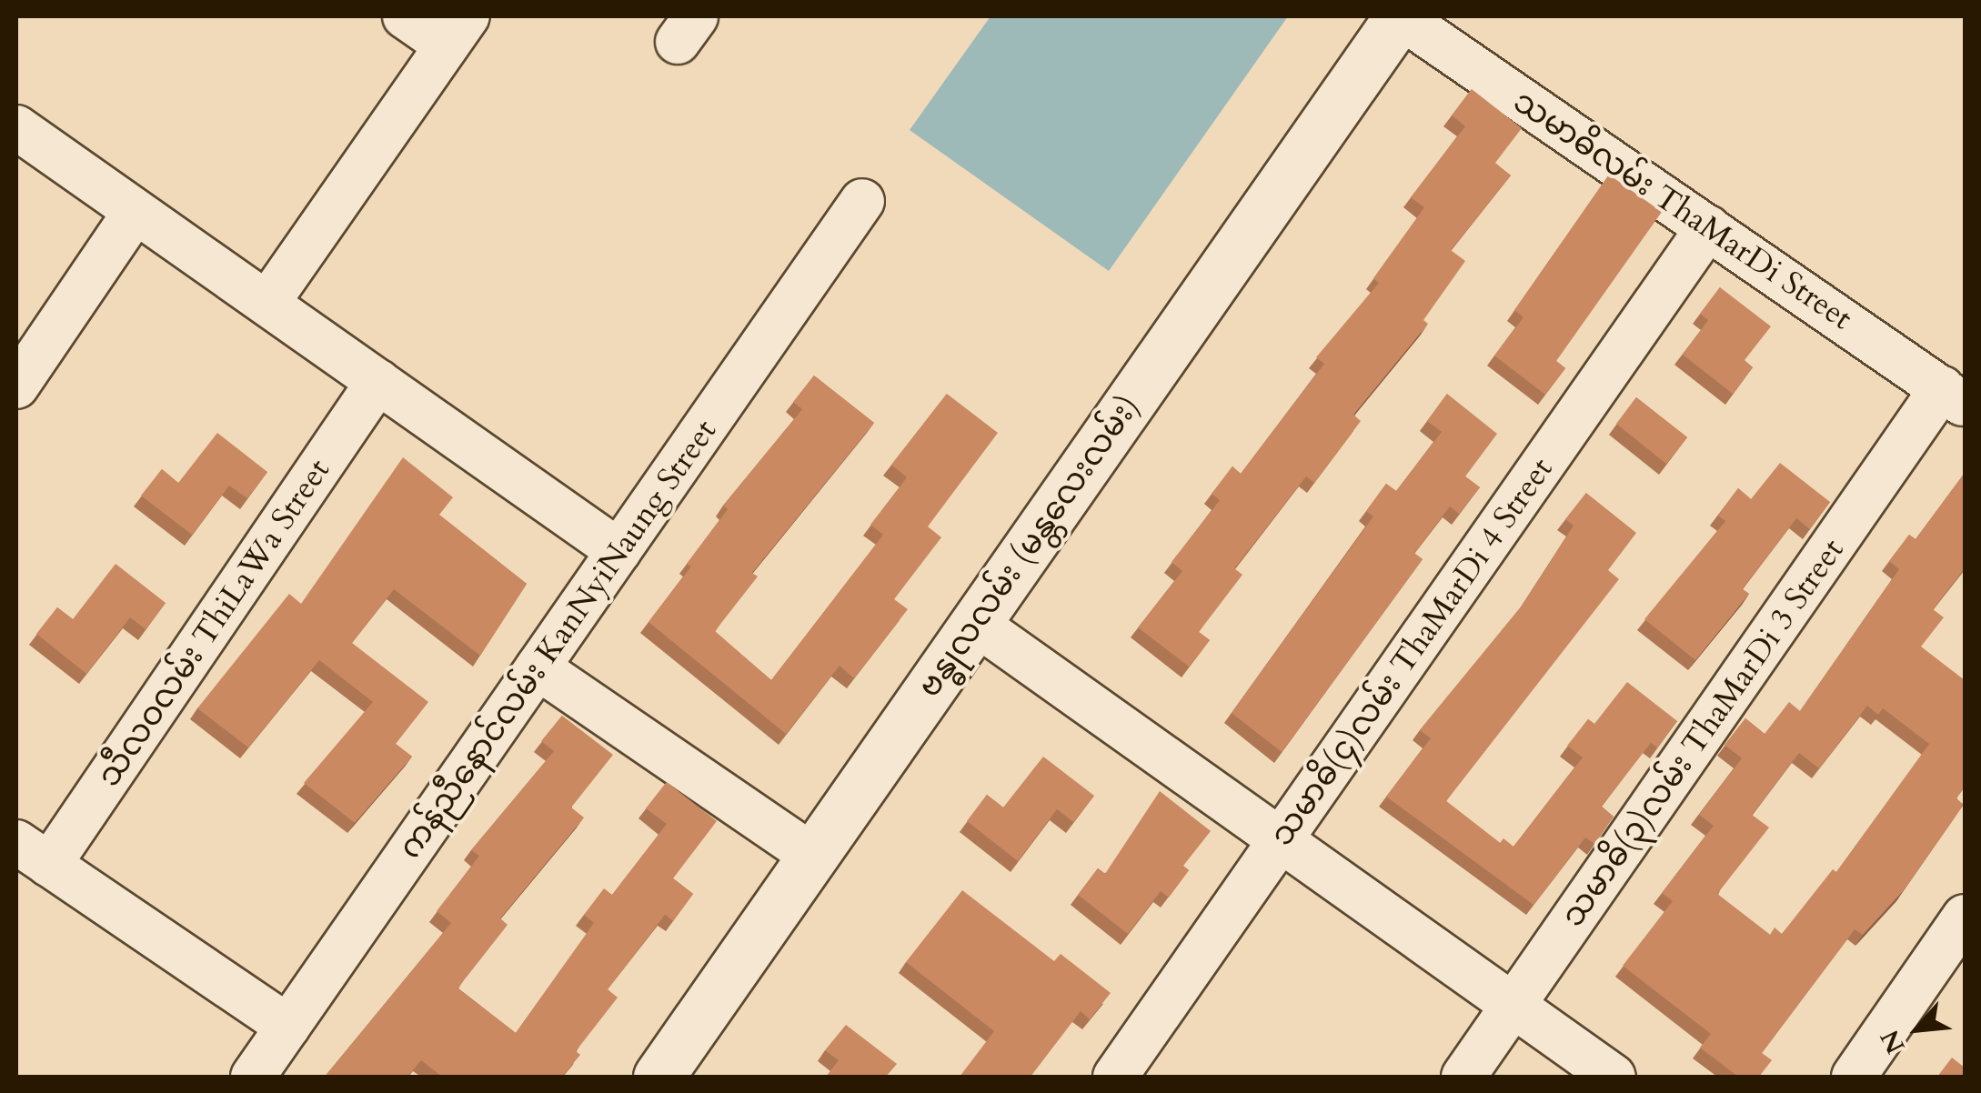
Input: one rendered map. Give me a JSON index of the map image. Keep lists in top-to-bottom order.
{
  "streets": {
    "street": [
      "သမာဓိလမ်း ThaMarDi Street",
      "ဗန္ဓုလလမ်း (မန္တလေးလမ်း)",
      "သီလဝလမ်း ThiLaWa Street",
      "ကန်ညီနောင်လမ်း KanNyiNaung Street",
      "သမာဓိ(၄)လမ်း ThaMarDi 4 Street",
      "သမာဓိ(၃)လမ်း ThaMarDi 3 Street"
    ]
  },
  "crossings": [
    ["သမာဓိလမ်း ThaMarDi Street", "ဗန္ဓုလလမ်း (မန္တလေးလမ်း)"],
    ["သမာဓိလမ်း ThaMarDi Street", "သမာဓိ(၄)လမ်း ThaMarDi 4 Street"],
    ["သမာဓိလမ်း ThaMarDi Street", "သမာဓိ(၃)လမ်း ThaMarDi 3 Street"]
  ],
  "north": "bottom left"
}
